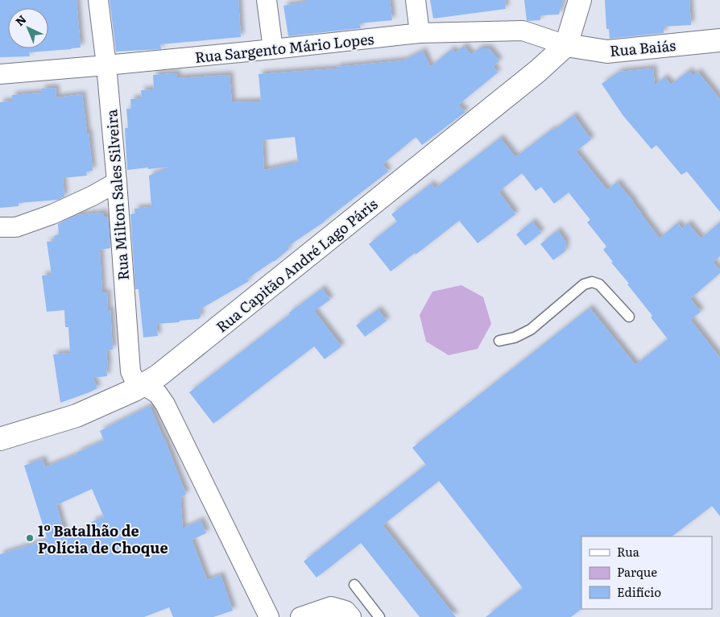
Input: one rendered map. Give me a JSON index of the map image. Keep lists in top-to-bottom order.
{
  "streets": {
    "street": [
      "Rua Sargento Mário Lopes",
      "Rua Baiás",
      "Rua Milton Sales Silveira",
      "Rua Capitão André Lago Páris"
    ]
  },
  "crossings": [
    ["Rua Sargento Mário Lopes", "Rua Baiás"],
    ["Rua Sargento Mário Lopes", "Rua Milton Sales Silveira"],
    ["Rua Sargento Mário Lopes", "Rua Capitão André Lago Páris"],
    ["Rua Baiás", "Rua Capitão André Lago Páris"],
    ["Rua Milton Sales Silveira", "Rua Capitão André Lago Páris"]
  ],
  "places": ["1º Batalhão de Polícia de Choque"],
  "legend": ["Rua", "Parque", "Edifício"],
  "north": "top left"
}
